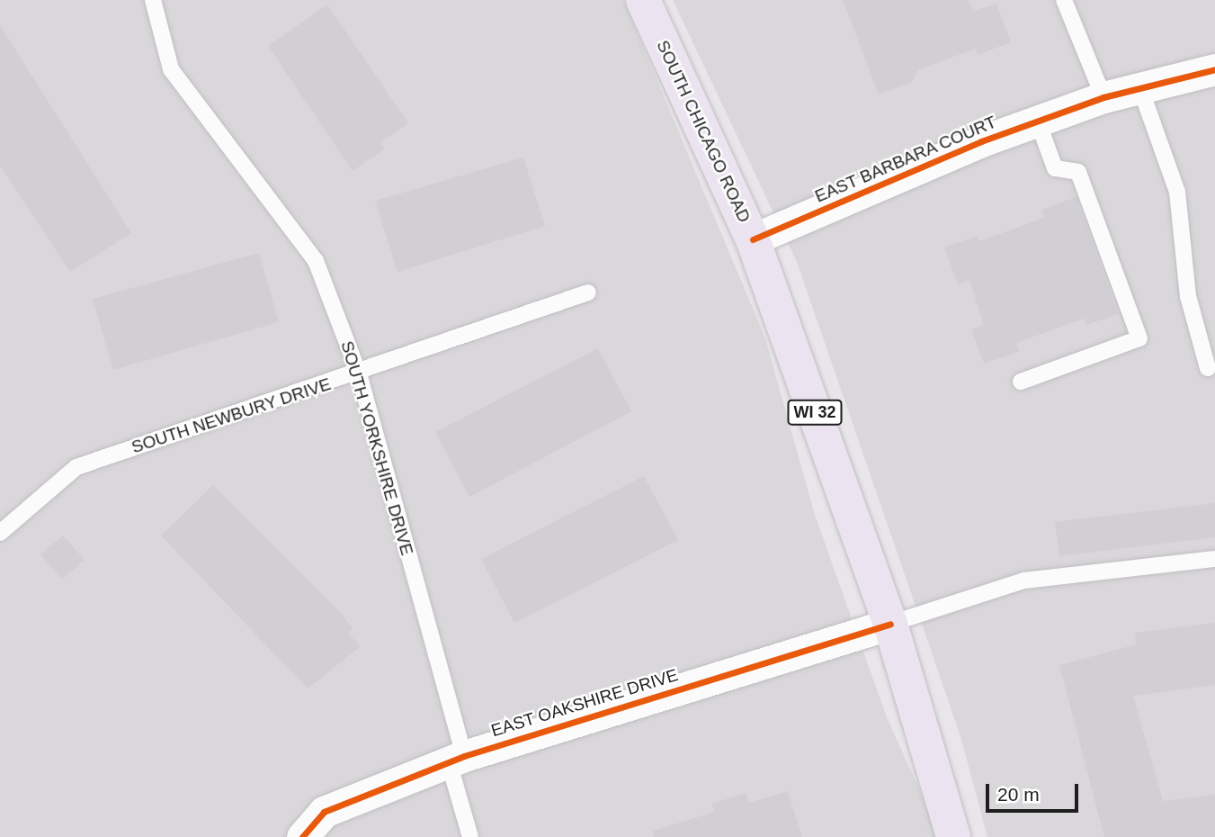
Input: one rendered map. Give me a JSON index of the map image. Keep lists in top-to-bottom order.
{
  "streets": {
    "main road": ["SOUTH CHICAGO ROAD", "WI 32"],
    "street": ["EAST BARBARA COURT", "EAST OAKSHIRE DRIVE"],
    "lane": ["SOUTH NEWBURY DRIVE", "SOUTH YORKSHIRE DRIVE"]
  },
  "crossings": [
    ["SOUTH CHICAGO ROAD", "EAST BARBARA COURT"],
    ["SOUTH CHICAGO ROAD", "EAST OAKSHIRE DRIVE"],
    ["SOUTH NEWBURY DRIVE", "SOUTH YORKSHIRE DRIVE"],
    ["SOUTH YORKSHIRE DRIVE", "EAST OAKSHIRE DRIVE"]
  ],
  "scale_bar": "20 m"
}
